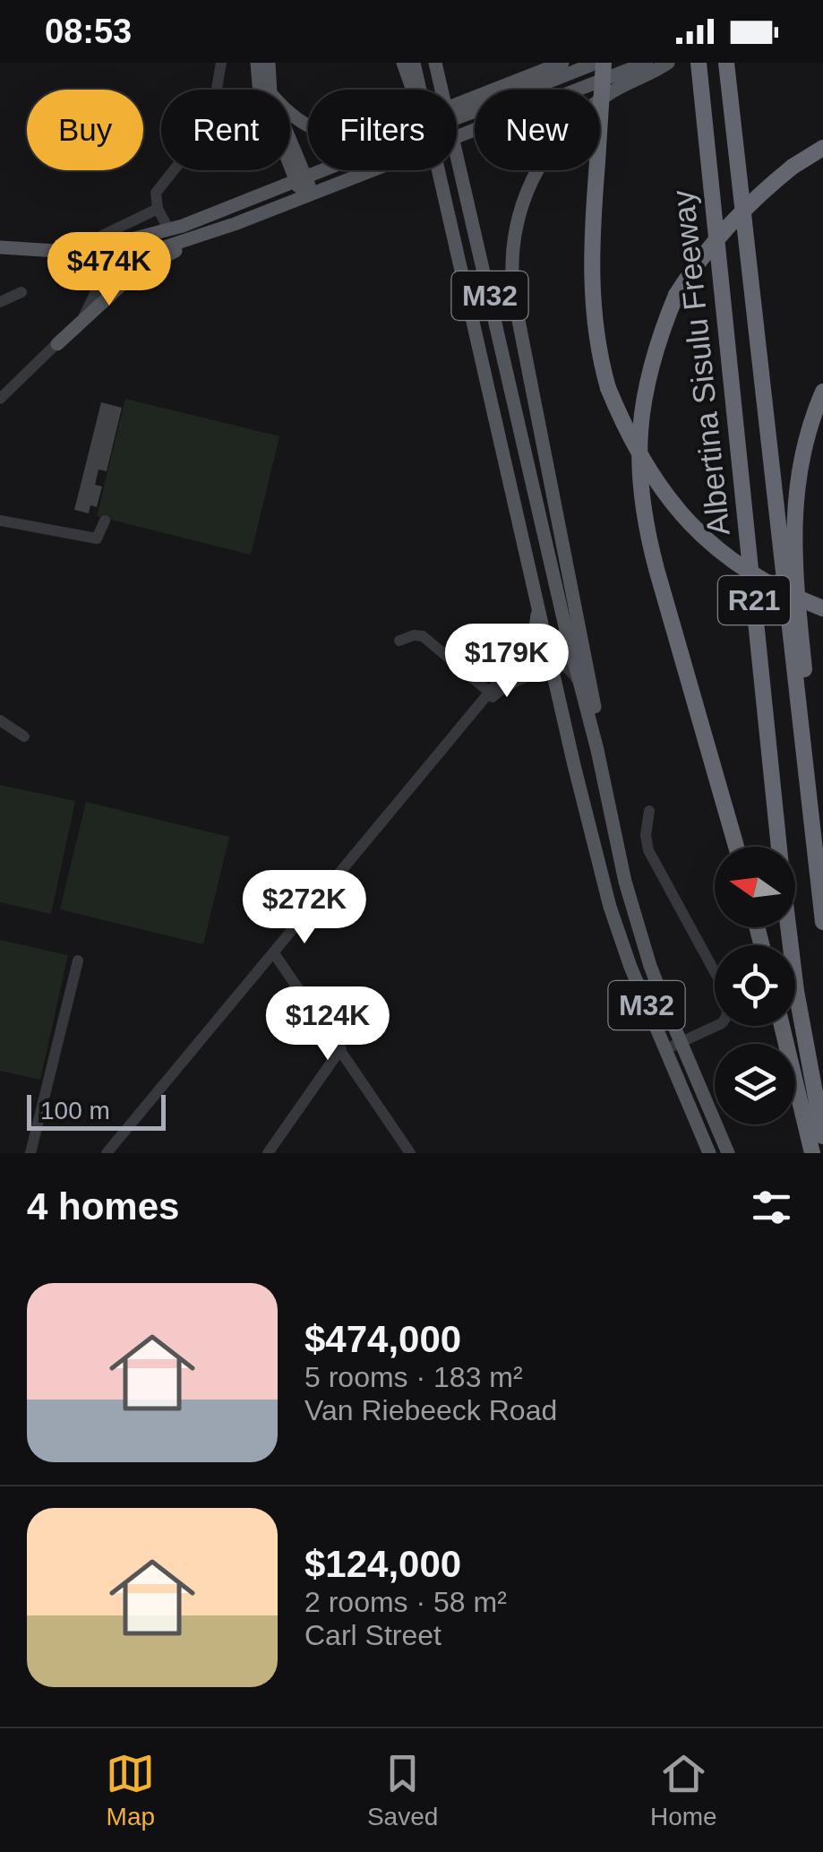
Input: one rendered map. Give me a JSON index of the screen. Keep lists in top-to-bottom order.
{
  "streets": {
    "highway": ["Albertina Sisulu Freeway", "R21"],
    "main road": ["M32"]
  },
  "scale_bar": "100 m",
  "north": "left",
  "page": {
    "status": "08:53",
    "chip": [
      "Buy",
      "Rent",
      "Filters",
      "New"
    ],
    "price": [
      "$474K",
      "$179K",
      "$272K",
      "$124K"
    ],
    "scale": "100 m",
    "heading": "4 homes",
    "list": [
      {
        "name": "$474,000",
        "note": "5 rooms · 183 m² · Van Riebeeck Road"
      },
      {
        "name": "$124,000",
        "note": "2 rooms · 58 m² · Carl Street"
      }
    ],
    "tabs": ["Map", "Saved", "Home"]
  }
}
